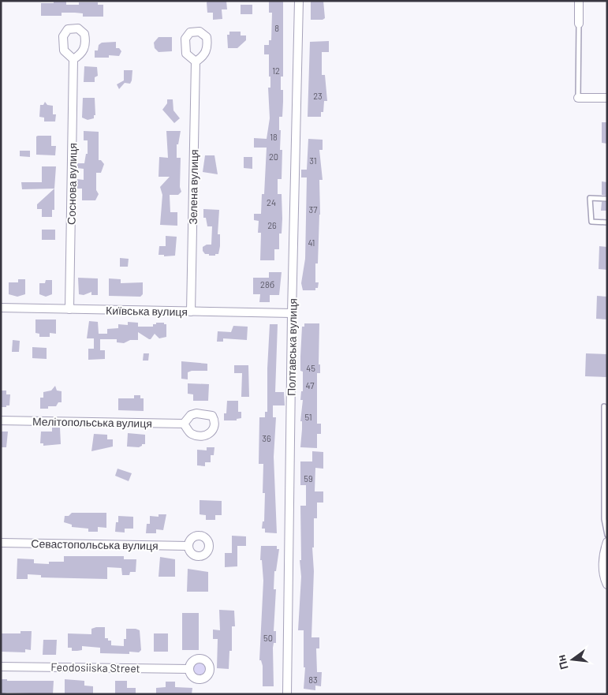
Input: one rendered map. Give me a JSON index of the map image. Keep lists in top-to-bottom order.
{
  "streets": {
    "street": [
      "Соснова вулиця",
      "Зелена вулиця",
      "Київська вулиця",
      "Полтавська вулиця",
      "Мелітопольська вулиця",
      "Севастопольська вулиця",
      "Feodosiiska Street"
    ]
  },
  "crossings": [
    ["Соснова вулиця", "Київська вулиця"],
    ["Зелена вулиця", "Київська вулиця"],
    ["Київська вулиця", "Полтавська вулиця"]
  ],
  "house_numbers": [
    "8",
    "12",
    "23",
    "18",
    "20",
    "31",
    "24",
    "37",
    "26",
    "41",
    "28б",
    "45",
    "47",
    "51",
    "36",
    "59",
    "50",
    "83"
  ],
  "north": "left"
}
